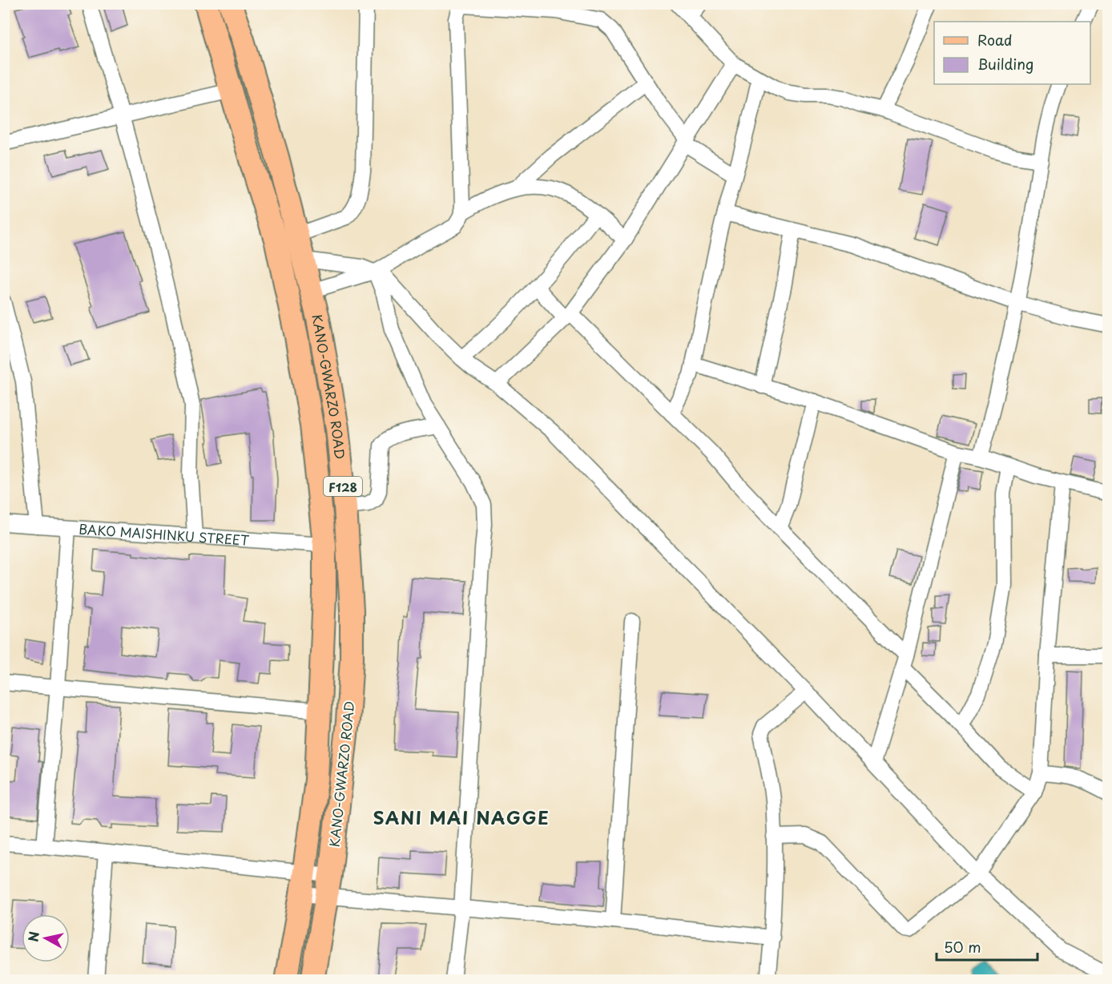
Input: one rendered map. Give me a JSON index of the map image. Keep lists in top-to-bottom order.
{
  "streets": {
    "main road": ["KANO-GWARZO ROAD", "F128"],
    "street": ["BAKO MAISHINKU STREET"]
  },
  "crossings": [
    ["KANO-GWARZO ROAD", "BAKO MAISHINKU STREET"]
  ],
  "districts": ["SANI MAI NAGGE"],
  "legend": ["Road", "Building"],
  "scale_bar": "50 m",
  "north": "left"
}
